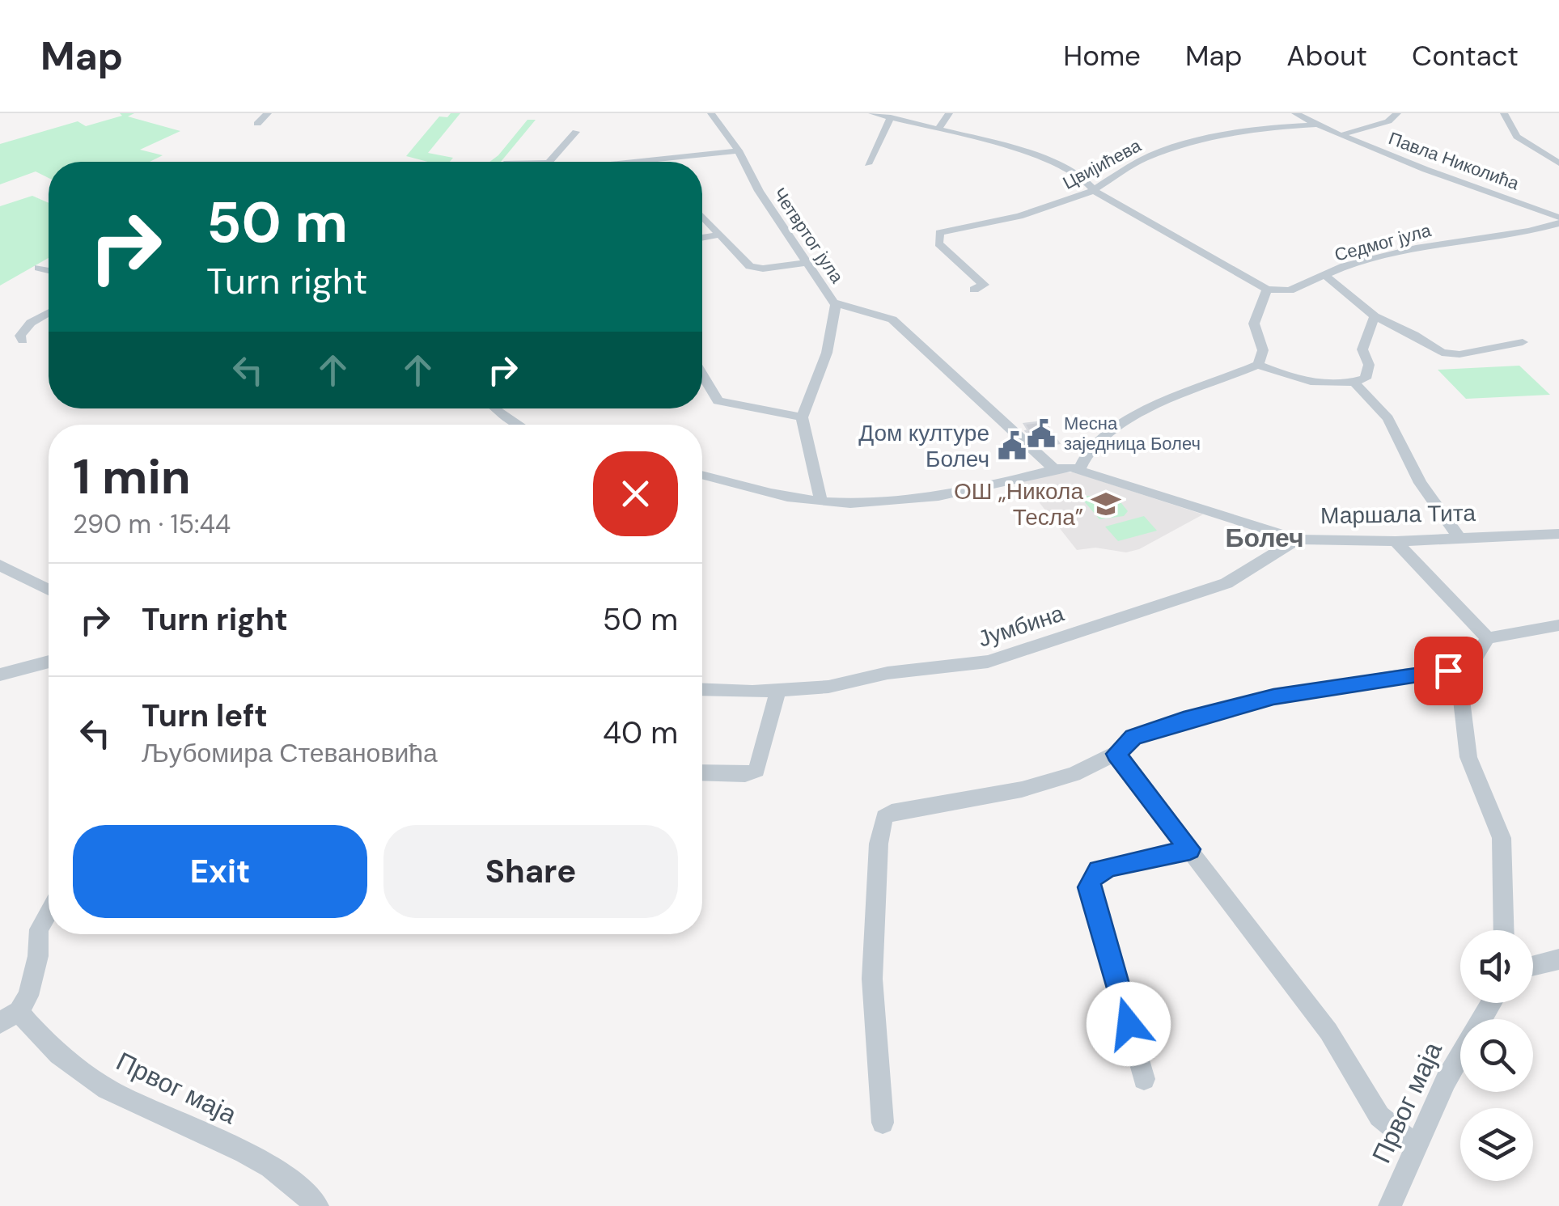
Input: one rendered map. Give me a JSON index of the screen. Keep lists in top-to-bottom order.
{
  "streets": {
    "street": [
      "Павла Николића",
      "Цвијићева",
      "Четвртог јула",
      "Седмог јула",
      "Маршала Тита",
      "Јумбина",
      "Првог маја"
    ]
  },
  "crossings": [
    ["Павла Николића", "Цвијићева"],
    ["Павла Николића", "Седмог јула"],
    ["Четвртог јула", "Маршала Тита"],
    ["Маршала Тита", "Јумбина"]
  ],
  "districts": ["Болеч"],
  "places": {
    "public building": ["Месна заједница Болеч", "Дом културе Болеч"],
    "school or university": ["ОШ „Никола Тесла”"]
  },
  "page": {
    "header": "Map",
    "nav": [
      "Home",
      "Map",
      "About",
      "Contact"
    ],
    "turn": ["50 m", "Turn right"],
    "heading": ["1 min", "290 m · 15:44"],
    "list": [
      {
        "name": "Turn right",
        "value": "50 m"
      },
      {
        "name": "Turn left",
        "note": "Љубомира Стевановића",
        "value": "40 m"
      }
    ],
    "buttons": ["Exit", "Share"]
  }
}
